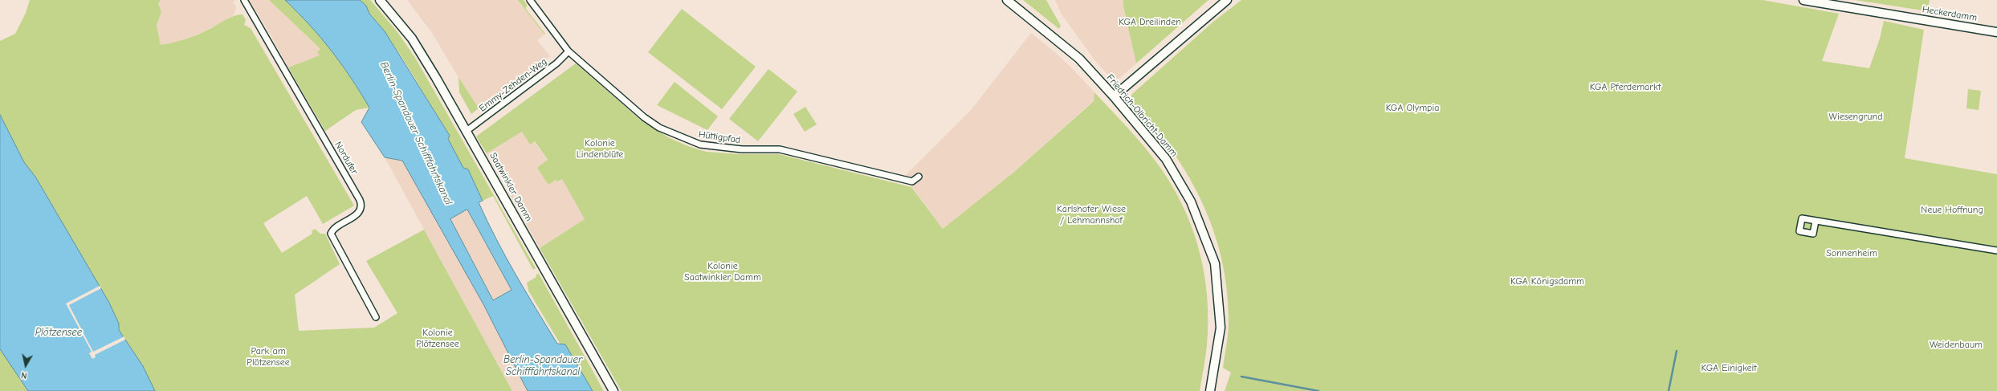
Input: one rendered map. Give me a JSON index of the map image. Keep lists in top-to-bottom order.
{
  "streets": {
    "street": [
      "Heckerdamm",
      "Emmy-Zehden-Weg",
      "Friedrich-Olbricht-Damm",
      "Hüttigpfad",
      "Nordufer",
      "Saatwinkler Damm"
    ]
  },
  "crossings": [
    ["Emmy-Zehden-Weg", "Hüttigpfad"],
    ["Emmy-Zehden-Weg", "Saatwinkler Damm"]
  ],
  "water": ["Berlin-Spandauer Schifffahrtskanal", "Plötzensee"],
  "parks": [
    "KGA Dreilinden",
    "KGA Pferdemarkt",
    "KGA Olympia",
    "Wiesengrund",
    "Kolonie Lindenblüte",
    "Karlshofer Wiese / Lehmannshof",
    "Neue Hoffnung",
    "Sonnenheim",
    "Kolonie Saatwinkler Damm",
    "KGA Königsdamm",
    "Kolonie Plötzensee",
    "Weidenbaum",
    "Park am Plötzensee",
    "KGA Einigkeit"
  ],
  "north": "bottom"
}
